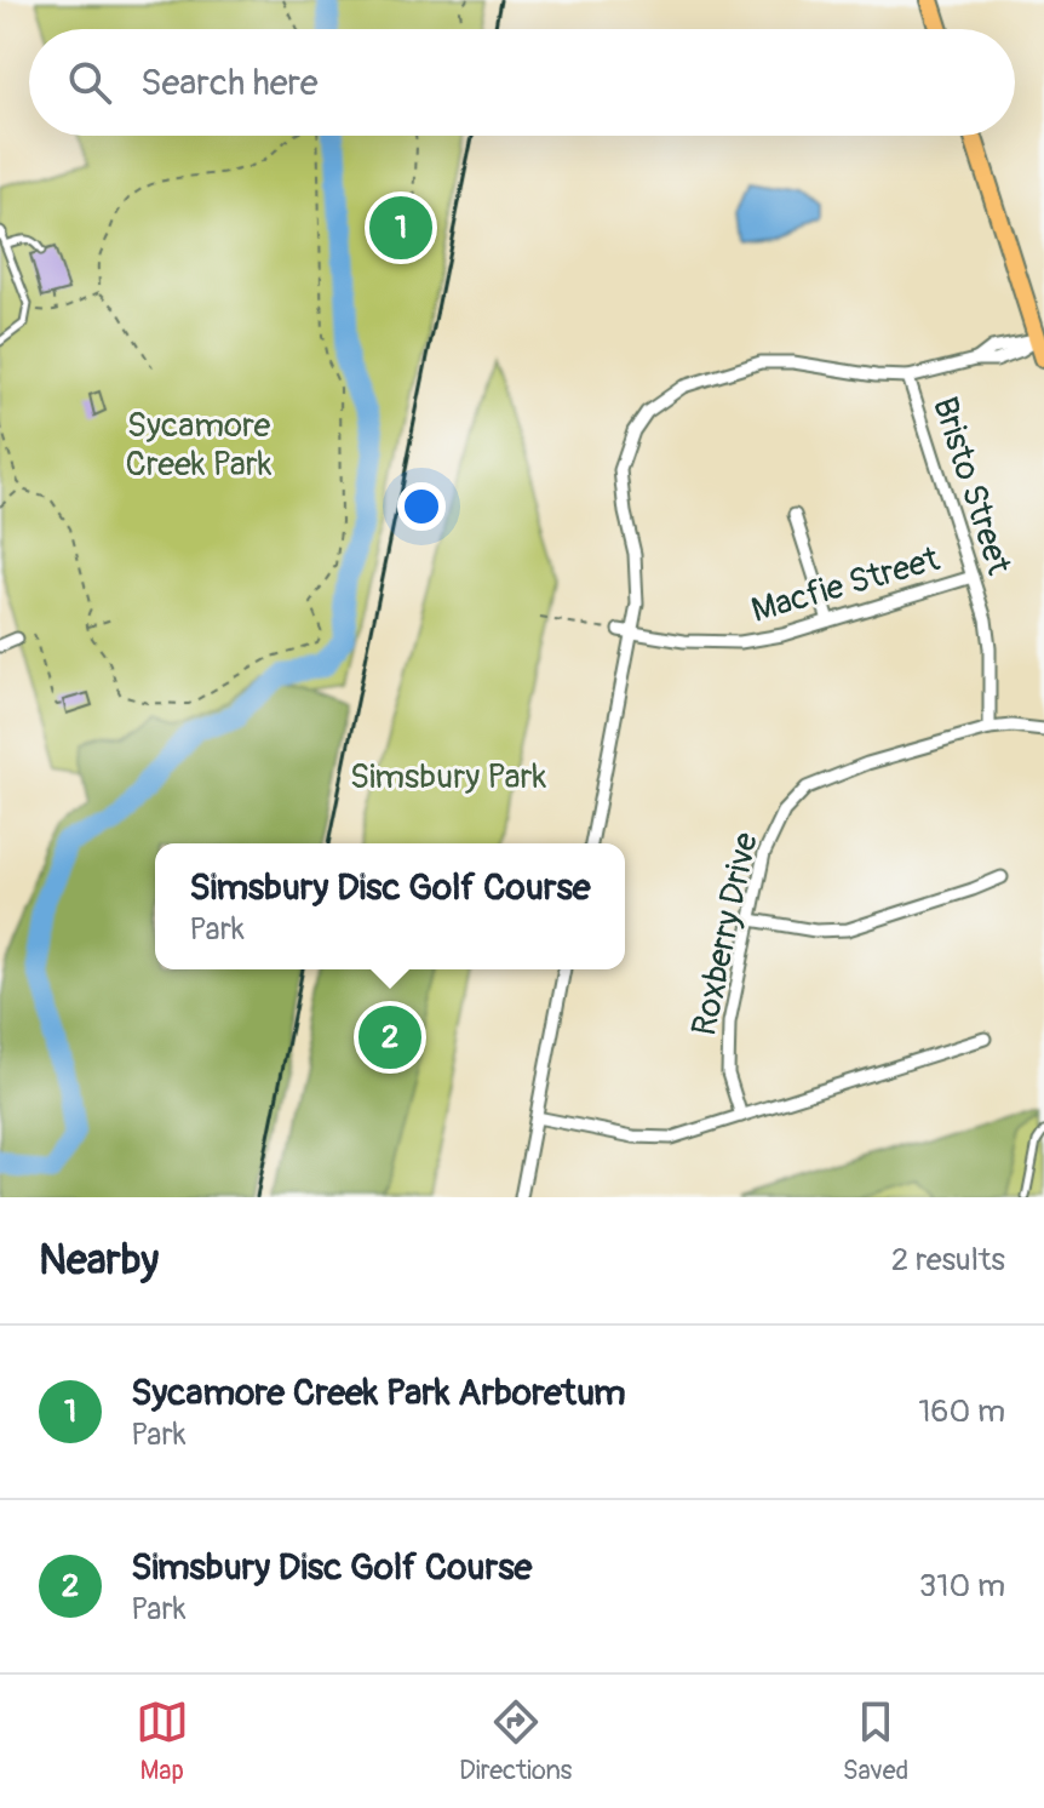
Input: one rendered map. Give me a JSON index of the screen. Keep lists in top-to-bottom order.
{
  "streets": {
    "street": ["Bristo Street", "Macfie Street", "Roxberry Drive"]
  },
  "crossings": [
    ["Bristo Street", "Macfie Street"],
    ["Bristo Street", "Roxberry Drive"]
  ],
  "parks": ["Sycamore Creek Park", "Simsbury Park"],
  "page": {
    "search": "Search here",
    "pins": ["1", "2"],
    "popup": ["Simsbury Disc Golf Course", "Park"],
    "heading": ["Nearby", "2 results"],
    "list": [
      {
        "mark": "1",
        "name": "Sycamore Creek Park Arboretum",
        "note": "Park",
        "value": "160 m"
      },
      {
        "mark": "2",
        "name": "Simsbury Disc Golf Course",
        "note": "Park",
        "value": "310 m"
      }
    ],
    "nav": ["Map", "Directions", "Saved"]
  }
}
